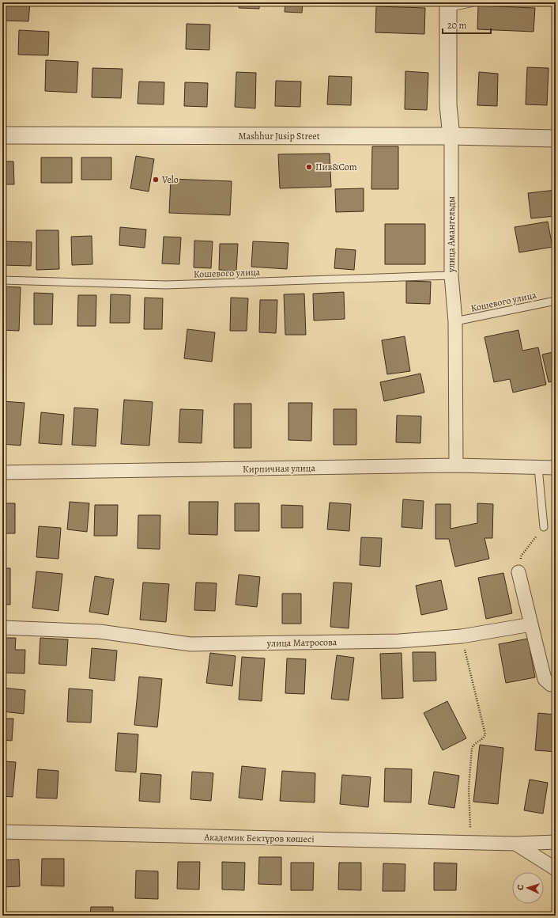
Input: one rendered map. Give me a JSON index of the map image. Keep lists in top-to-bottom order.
{
  "streets": {
    "street": [
      "Mashhur Jusip Street",
      "улица Амангельды",
      "Кирпичная улица",
      "улица Матросова",
      "Академик Бектұров көшесі"
    ],
    "lane": ["Кошевого улица"]
  },
  "crossings": [
    ["Mashhur Jusip Street", "улица Амангельды"],
    ["улица Амангельды", "Кошевого улица"],
    ["улица Амангельды", "Кирпичная улица"]
  ],
  "places": ["Пив&Com", "Velo"],
  "scale_bar": "20 m",
  "north": "left"
}
